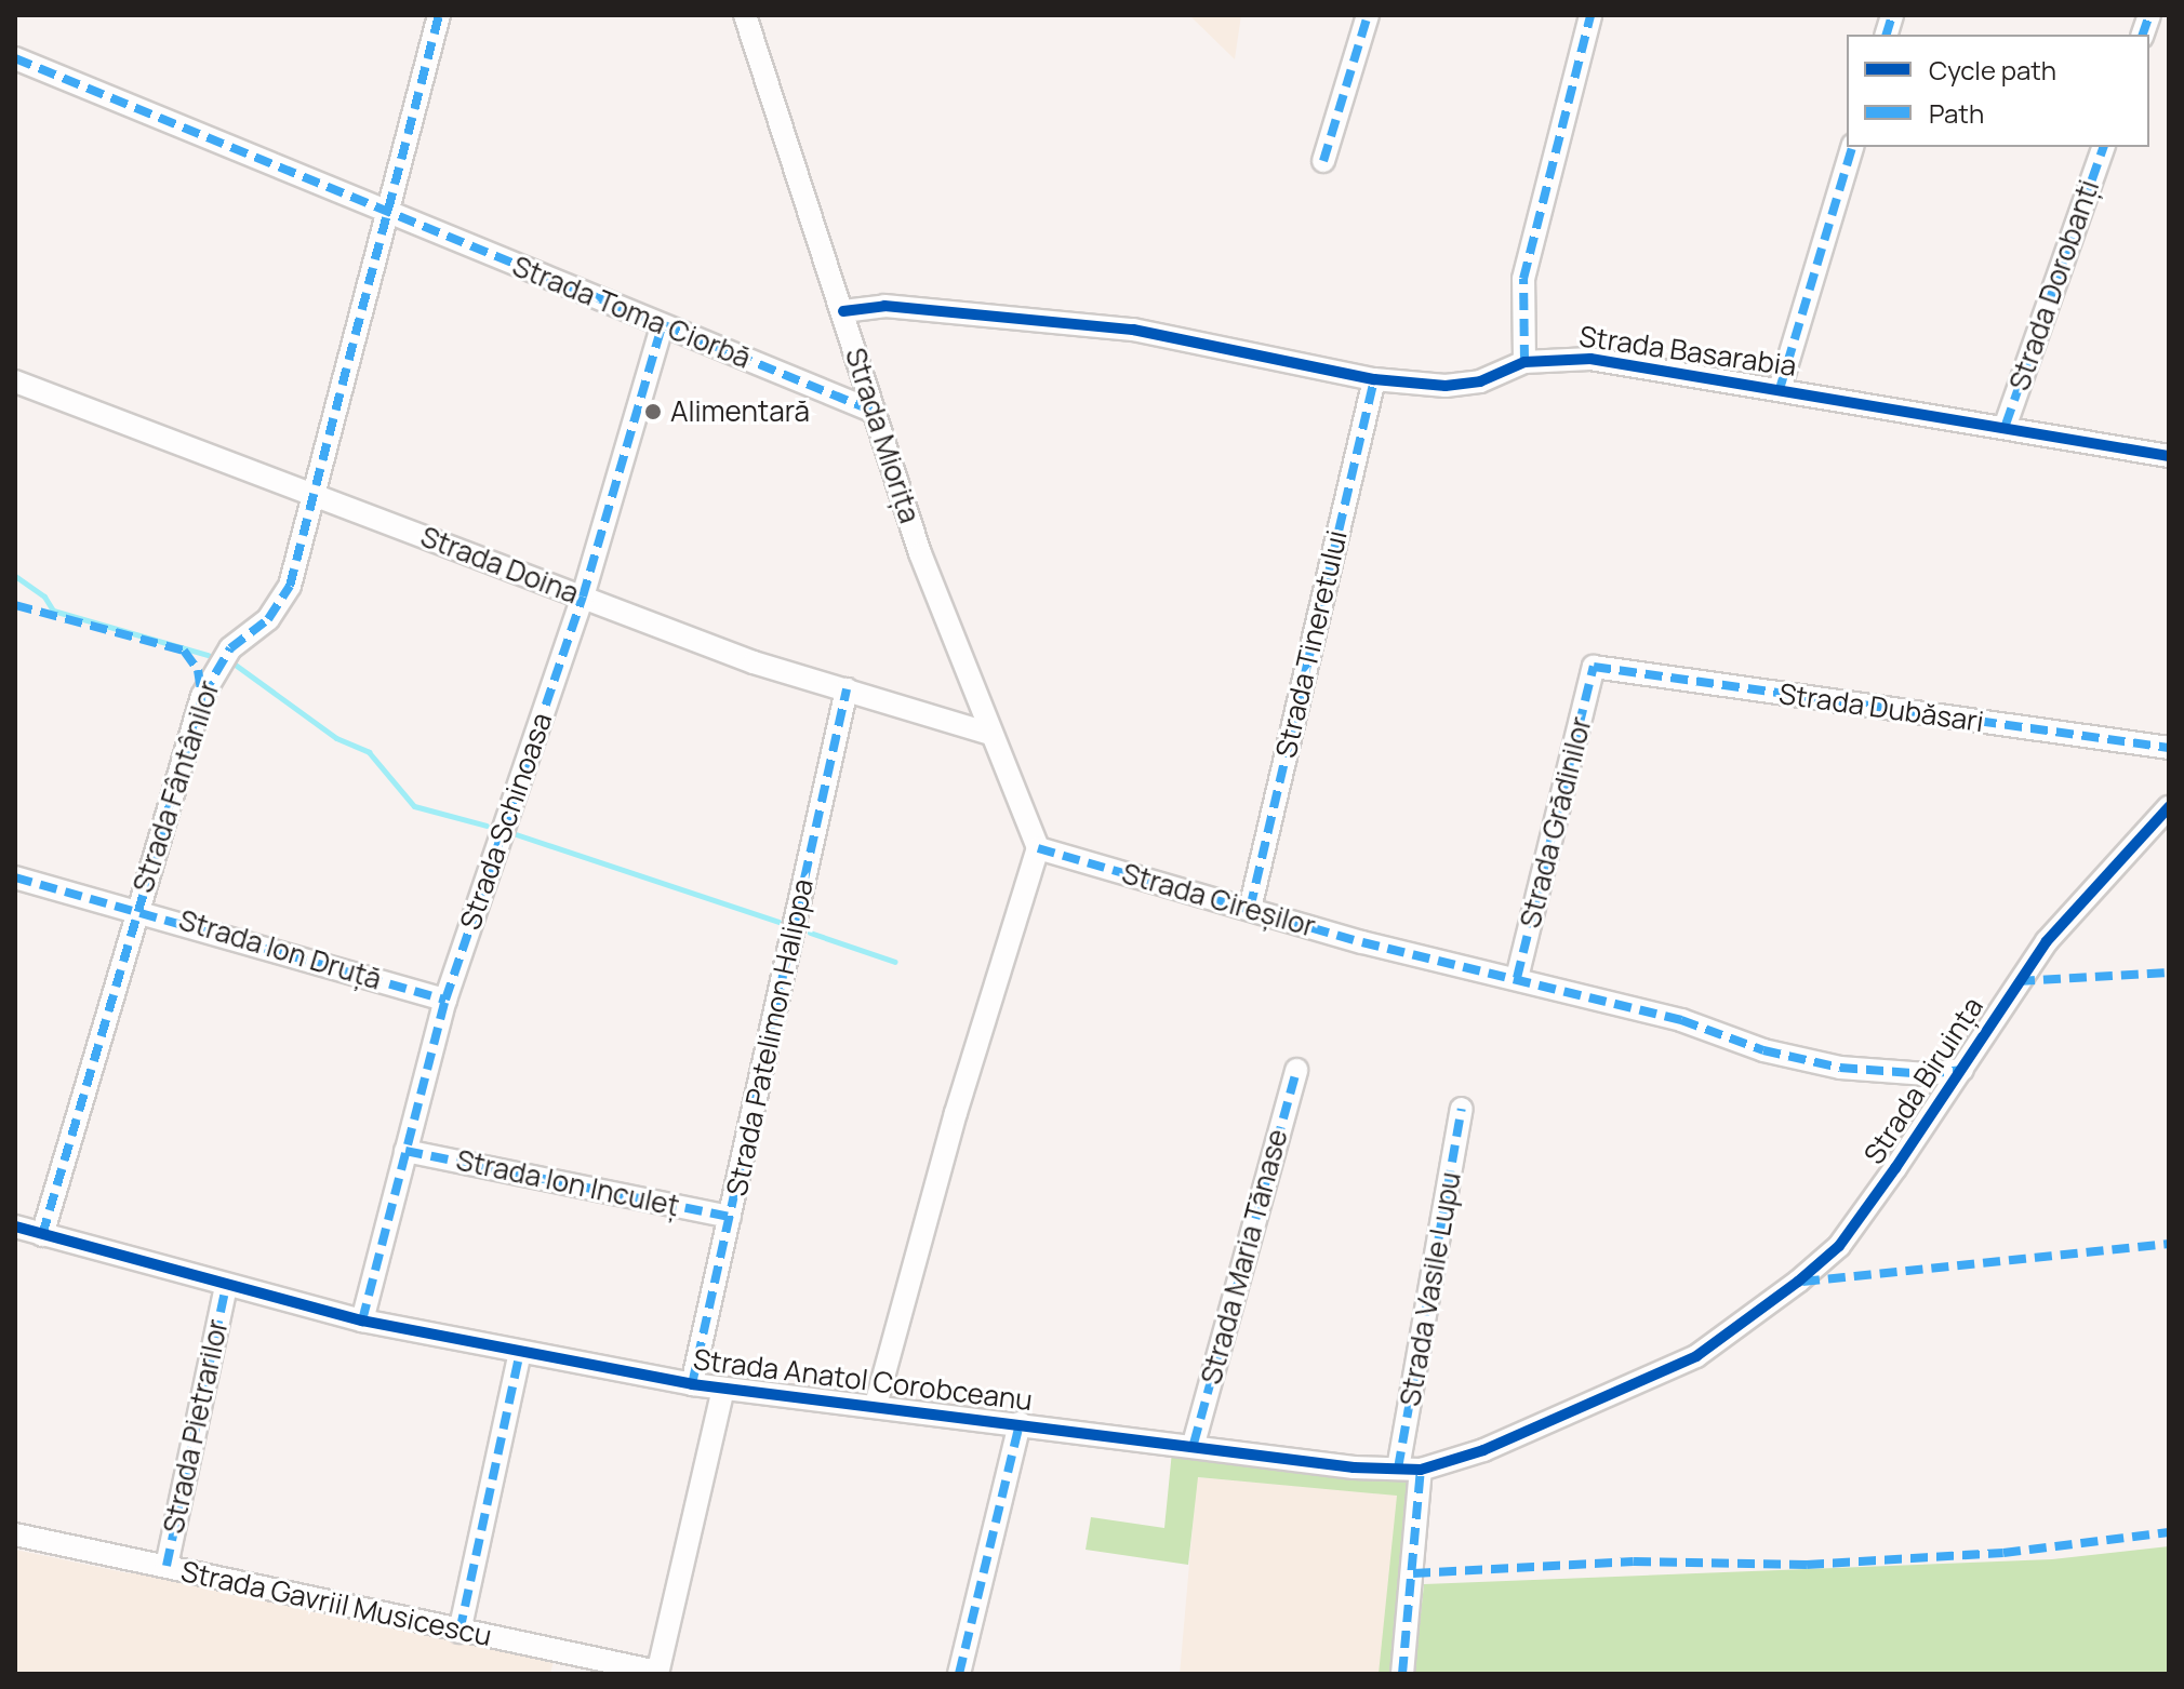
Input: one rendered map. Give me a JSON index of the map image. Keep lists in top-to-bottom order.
{
  "streets": {
    "street": [
      "Strada Dorobanți",
      "Strada Toma Ciorbă",
      "Strada Basarabia",
      "Strada Miorița",
      "Strada Doina",
      "Strada Tineretului",
      "Strada Dubăsari",
      "Strada Fântânilor",
      "Strada Schinoasa",
      "Strada Grădinilor",
      "Strada Cireșilor",
      "Strada Ion Druță",
      "Strada Patelimon Halippa",
      "Strada Biruința",
      "Strada Ion Inculeț",
      "Strada Maria Tănase",
      "Strada Vasile Lupu",
      "Strada Anatol Corobceanu",
      "Strada Pietrarilor",
      "Strada Gavriil Musicescu"
    ]
  },
  "crossings": [
    ["Strada Dorobanți", "Strada Basarabia"],
    ["Strada Toma Ciorbă", "Strada Miorița"],
    ["Strada Toma Ciorbă", "Strada Fântânilor"],
    ["Strada Toma Ciorbă", "Strada Schinoasa"],
    ["Strada Basarabia", "Strada Miorița"],
    ["Strada Basarabia", "Strada Tineretului"],
    ["Strada Miorița", "Strada Doina"],
    ["Strada Miorița", "Strada Cireșilor"],
    ["Strada Doina", "Strada Fântânilor"],
    ["Strada Doina", "Strada Schinoasa"],
    ["Strada Doina", "Strada Patelimon Halippa"],
    ["Strada Tineretului", "Strada Cireșilor"],
    ["Strada Dubăsari", "Strada Grădinilor"],
    ["Strada Fântânilor", "Strada Ion Druță"],
    ["Strada Fântânilor", "Strada Anatol Corobceanu"],
    ["Strada Schinoasa", "Strada Ion Druță"],
    ["Strada Schinoasa", "Strada Ion Inculeț"],
    ["Strada Schinoasa", "Strada Anatol Corobceanu"],
    ["Strada Grădinilor", "Strada Cireșilor"],
    ["Strada Cireșilor", "Strada Biruința"],
    ["Strada Patelimon Halippa", "Strada Ion Inculeț"],
    ["Strada Patelimon Halippa", "Strada Anatol Corobceanu"],
    ["Strada Biruința", "Strada Anatol Corobceanu"],
    ["Strada Maria Tănase", "Strada Anatol Corobceanu"],
    ["Strada Vasile Lupu", "Strada Anatol Corobceanu"],
    ["Strada Anatol Corobceanu", "Strada Pietrarilor"],
    ["Strada Pietrarilor", "Strada Gavriil Musicescu"]
  ],
  "places": ["Alimentară"],
  "legend": ["Cycle path", "Path"]
}
